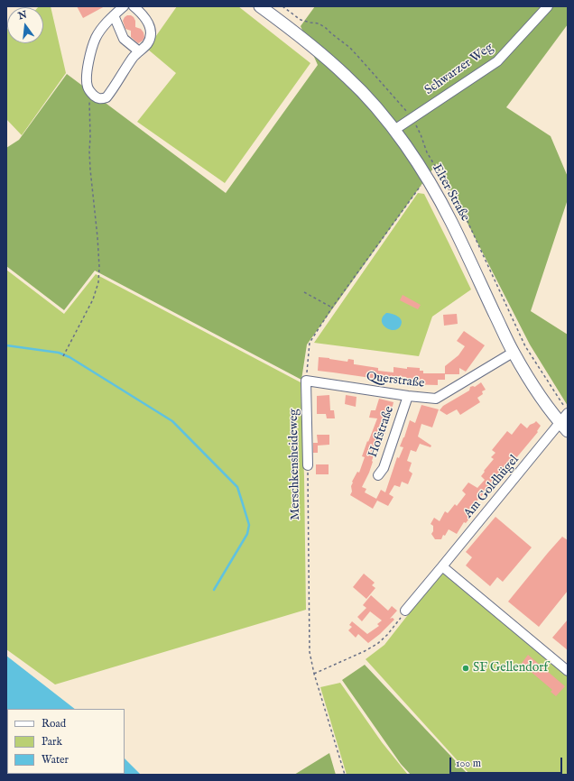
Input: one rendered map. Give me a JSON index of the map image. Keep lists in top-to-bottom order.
{
  "streets": {
    "main road": ["Elter Straße"],
    "street": [
      "Schwarzer Weg",
      "Querstraße",
      "Hofstraße",
      "Merschkensheideweg",
      "Am Goldhügel"
    ]
  },
  "crossings": [
    ["Schwarzer Weg", "Elter Straße"],
    ["Elter Straße", "Querstraße"],
    ["Elter Straße", "Am Goldhügel"],
    ["Querstraße", "Hofstraße"],
    ["Querstraße", "Merschkensheideweg"]
  ],
  "places": ["SF Gellendorf"],
  "legend": ["Road", "Park", "Water"],
  "scale_bar": "100 m",
  "north": "top"
}
